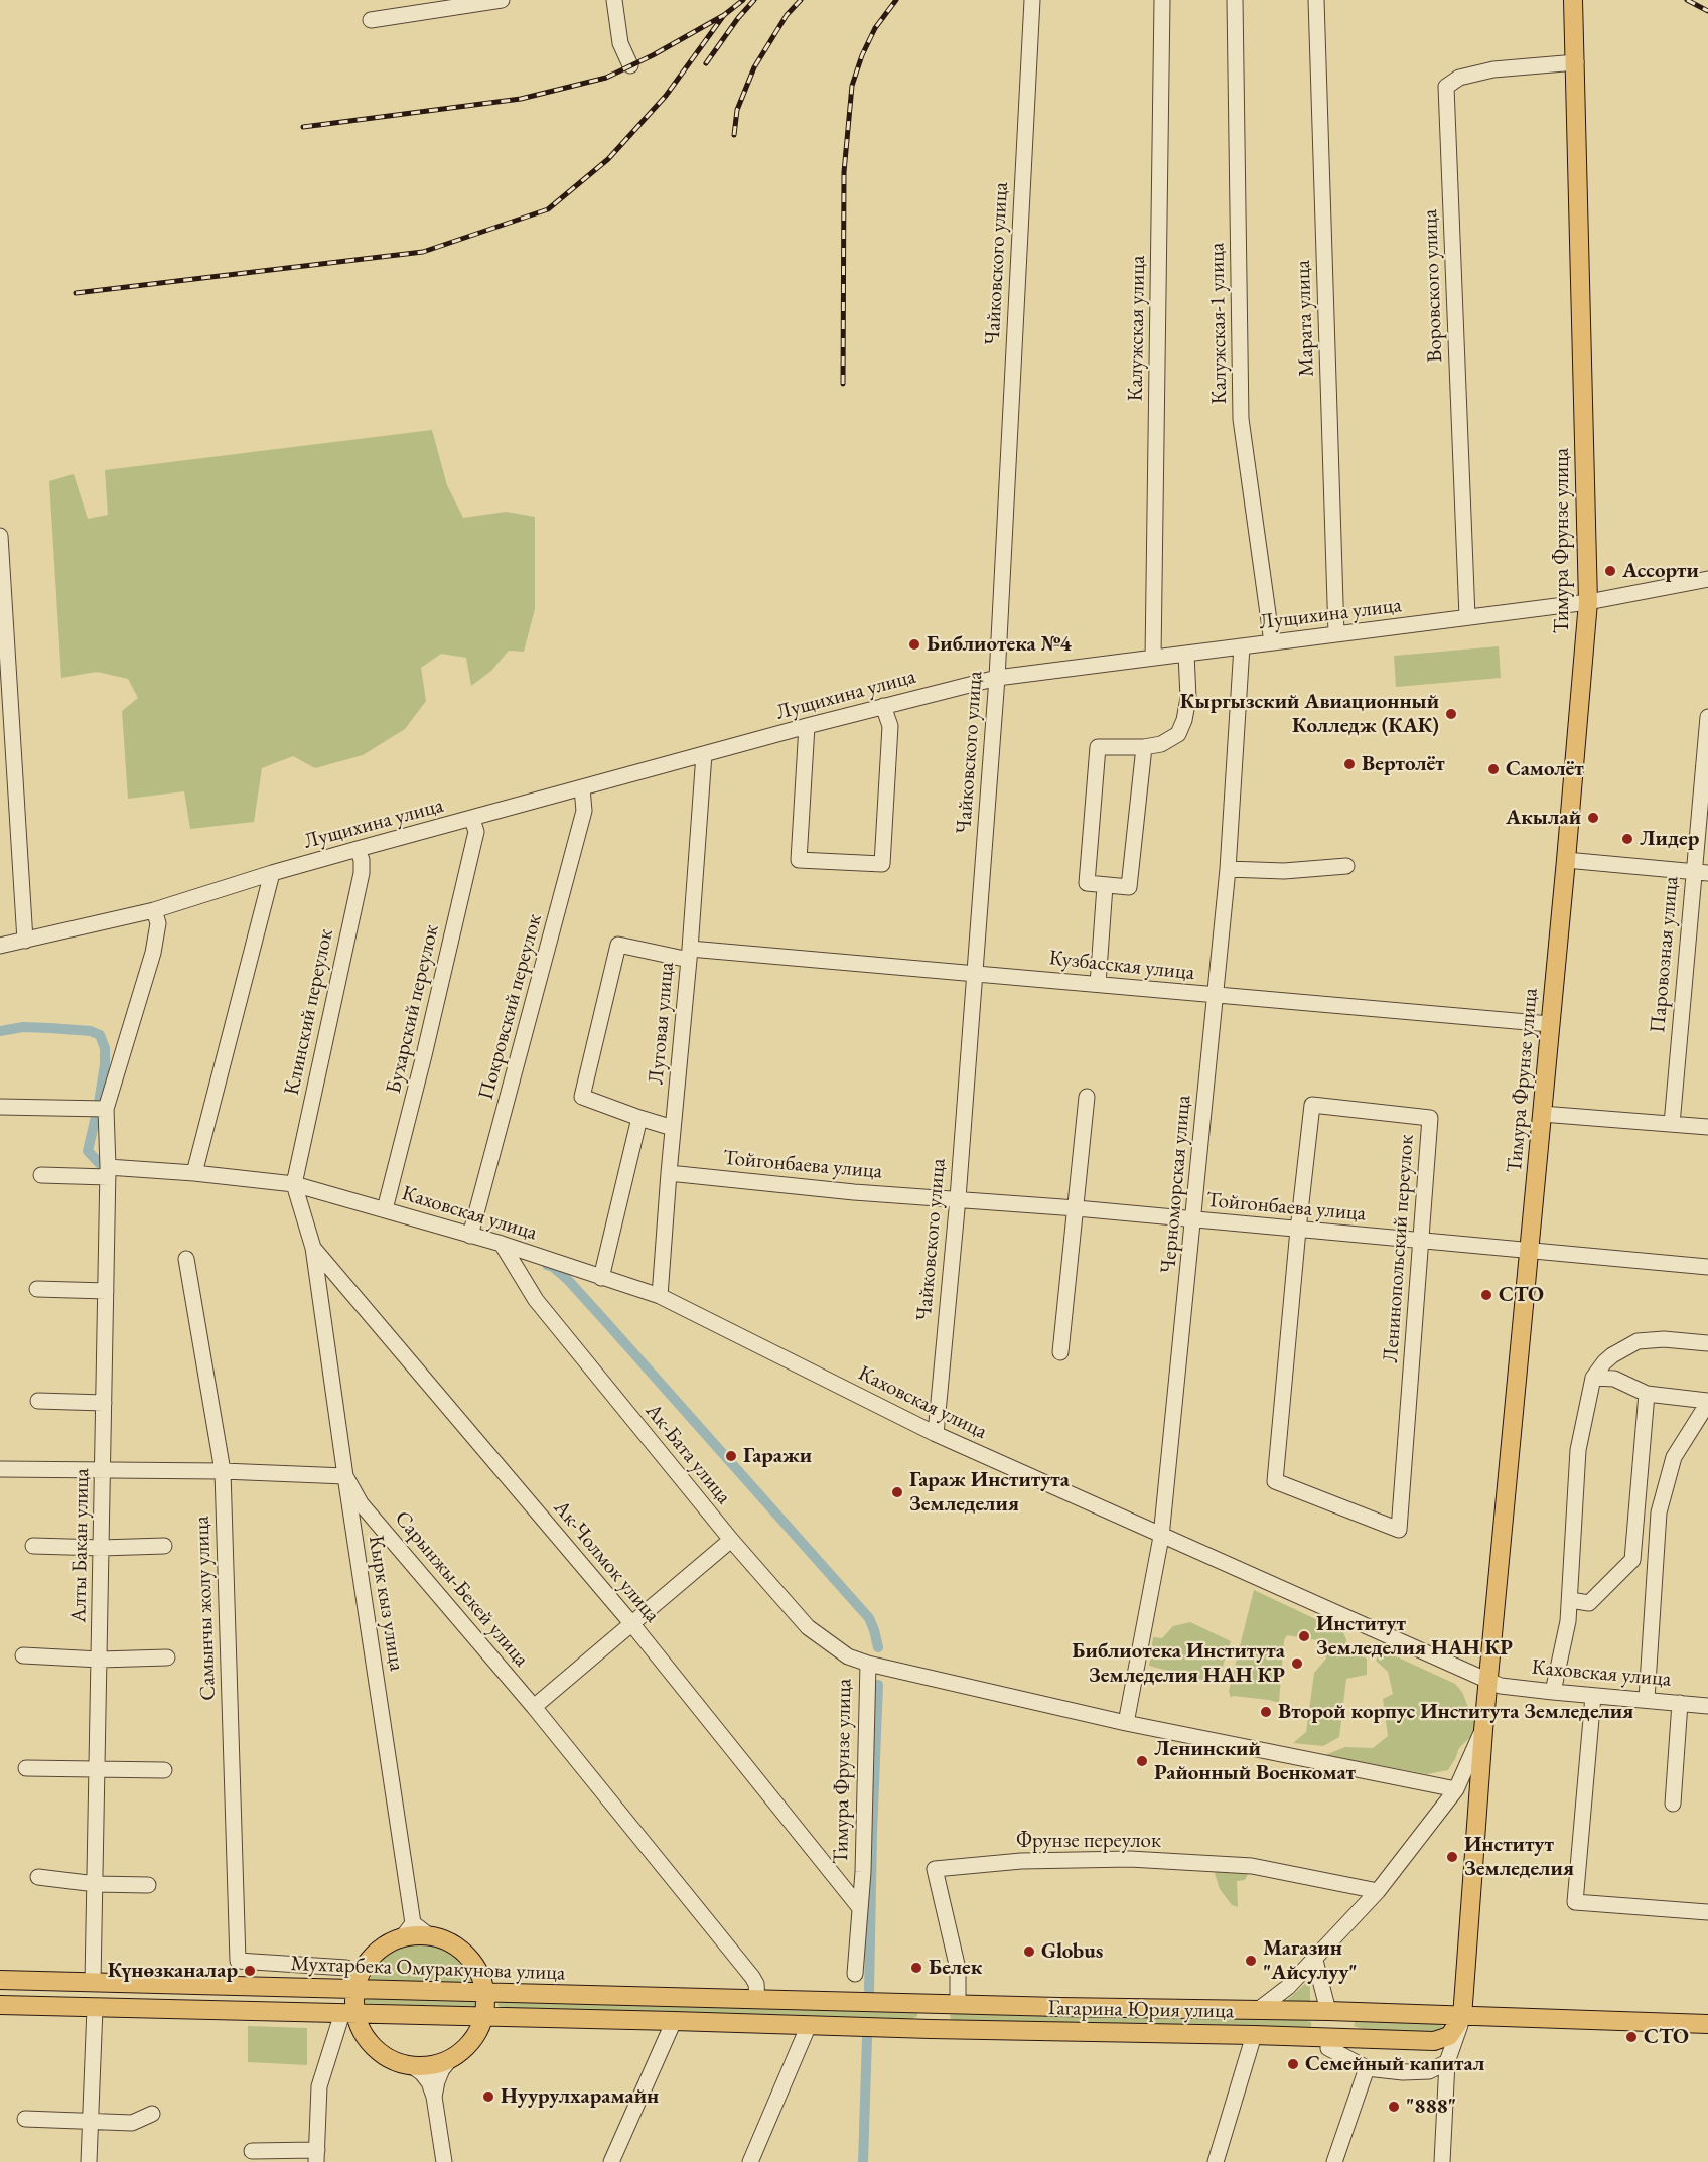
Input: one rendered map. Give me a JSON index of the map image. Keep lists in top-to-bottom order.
{
  "streets": {
    "main road": ["Тимура Фрунзе улица", "Мухтарбека Омуракунова улица", "Гагарина Юрия улица"],
    "street": [
      "Чайковского улица",
      "Воровского улица",
      "Марата улица",
      "Калужская-1 улица",
      "Калужская улица",
      "Лущихина улица",
      "Паровозная улица",
      "Кузбасская улица",
      "Покровский переулок",
      "Бухарский переулок",
      "Клинский переулок",
      "Луговая улица",
      "Тойгонбаева улица",
      "Черноморская улица",
      "Каховская улица",
      "Ленинопольский переулок",
      "Ак-Бата улица",
      "Алты Бакан улица",
      "Ак-Чолмок улица",
      "Сарынжы-Бекей улица",
      "Кырк кыз улица",
      "Самынчы жолу улица",
      "Фрунзе переулок"
    ]
  },
  "crossings": [
    ["Чайковского улица", "Лущихина улица"],
    ["Чайковского улица", "Кузбасская улица"],
    ["Чайковского улица", "Тойгонбаева улица"],
    ["Чайковского улица", "Каховская улица"],
    ["Воровского улица", "Тимура Фрунзе улица"],
    ["Воровского улица", "Лущихина улица"],
    ["Марата улица", "Лущихина улица"],
    ["Калужская-1 улица", "Лущихина улица"],
    ["Калужская улица", "Лущихина улица"],
    ["Тимура Фрунзе улица", "Лущихина улица"],
    ["Тимура Фрунзе улица", "Кузбасская улица"],
    ["Тимура Фрунзе улица", "Тойгонбаева улица"],
    ["Тимура Фрунзе улица", "Черноморская улица"],
    ["Тимура Фрунзе улица", "Каховская улица"],
    ["Тимура Фрунзе улица", "Ак-Бата улица"],
    ["Тимура Фрунзе улица", "Ак-Чолмок улица"],
    ["Тимура Фрунзе улица", "Гагарина Юрия улица"],
    ["Лущихина улица", "Покровский переулок"],
    ["Лущихина улица", "Бухарский переулок"],
    ["Лущихина улица", "Клинский переулок"],
    ["Лущихина улица", "Луговая улица"],
    ["Лущихина улица", "Черноморская улица"],
    ["Кузбасская улица", "Луговая улица"],
    ["Кузбасская улица", "Черноморская улица"],
    ["Покровский переулок", "Каховская улица"],
    ["Бухарский переулок", "Каховская улица"],
    ["Клинский переулок", "Каховская улица"],
    ["Клинский переулок", "Кырк кыз улица"],
    ["Луговая улица", "Тойгонбаева улица"],
    ["Луговая улица", "Каховская улица"],
    ["Тойгонбаева улица", "Черноморская улица"],
    ["Тойгонбаева улица", "Ленинопольский переулок"],
    ["Черноморская улица", "Каховская улица"],
    ["Каховская улица", "Ак-Бата улица"],
    ["Каховская улица", "Алты Бакан улица"],
    ["Каховская улица", "Кырк кыз улица"],
    ["Алты Бакан улица", "Мухтарбека Омуракунова улица"],
    ["Ак-Чолмок улица", "Кырк кыз улица"],
    ["Сарынжы-Бекей улица", "Кырк кыз улица"],
    ["Сарынжы-Бекей улица", "Мухтарбека Омуракунова улица"],
    ["Самынчы жолу улица", "Мухтарбека Омуракунова улица"],
    ["Фрунзе переулок", "Гагарина Юрия улица"],
    ["Мухтарбека Омуракунова улица", "Гагарина Юрия улица"]
  ],
  "places": [
    "Ассорти",
    "Библиотека №4",
    "Кыргызский Авиационный Колледж (КАК)",
    "Вертолёт",
    "Самолёт",
    "Акылай",
    "Лидер",
    "СТО",
    "Гаражи",
    "Гараж Института Земледелия",
    "Институт Земледелия НАН КР",
    "Библиотека Института Земледелия НАН КР",
    "Второй корпус Института Земледелия",
    "Ленинский Районный Военкомат",
    "Институт Земледелия",
    "Globus",
    "Магазин \"Айсулуу\"",
    "Белек",
    "Күнөзканалар",
    "CTO",
    "Семейный капитал",
    "Нуурулхарамайн",
    "\"888\""
  ]
}
